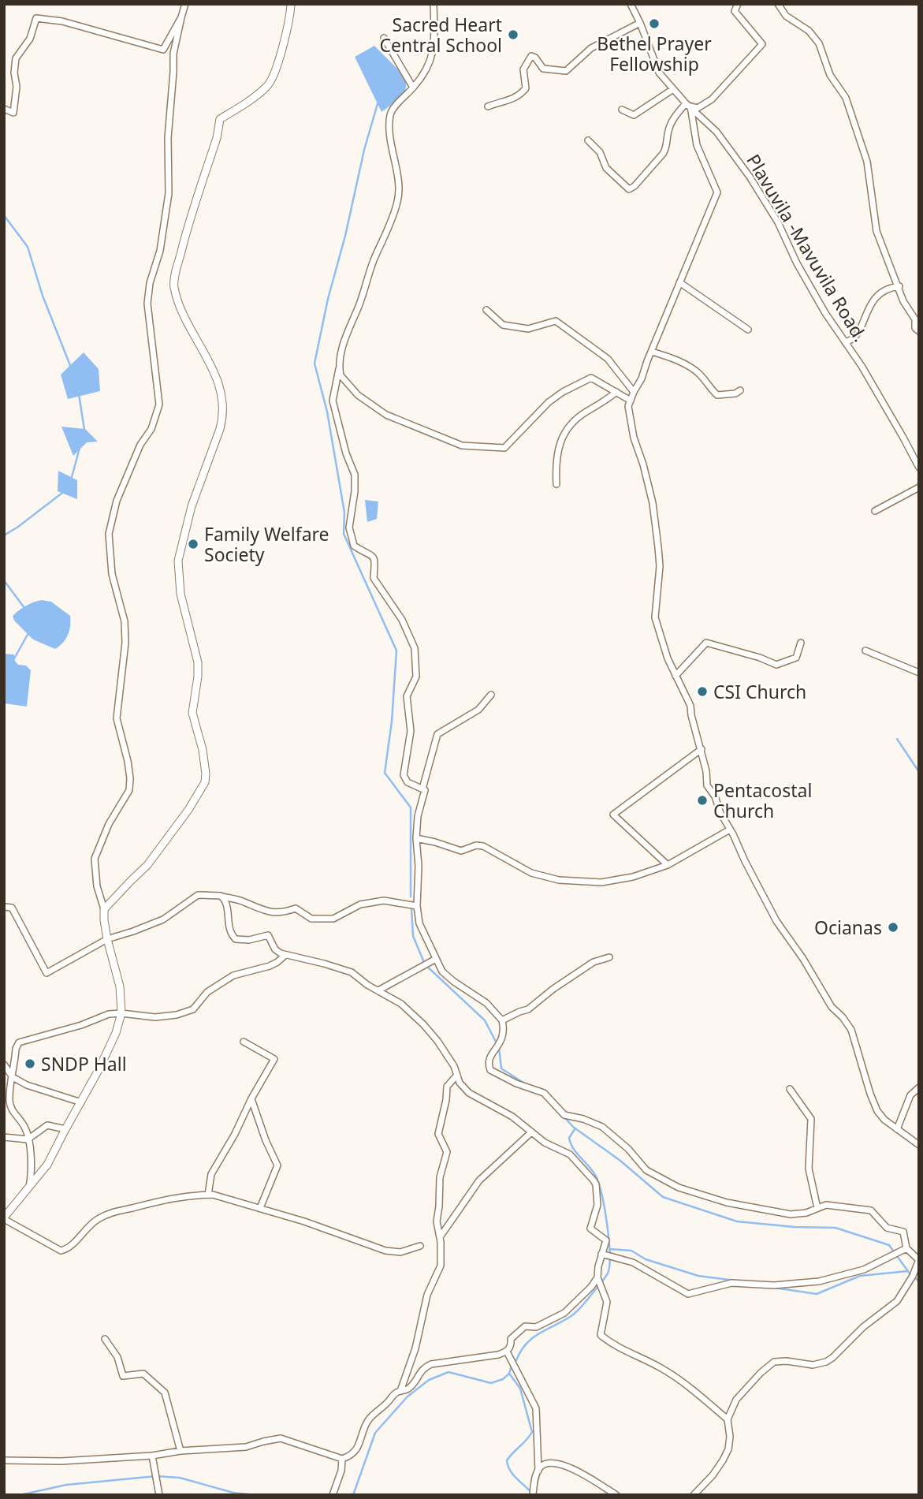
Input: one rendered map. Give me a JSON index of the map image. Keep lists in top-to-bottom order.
{
  "streets": {
    "street": ["Plavuvila -Mavuvila Road."]
  },
  "places": [
    "Bethel Prayer Fellowship",
    "Sacred Heart Central School",
    "Family Welfare Society",
    "CSI Church",
    "Pentacostal Church",
    "Ocianas",
    "SNDP Hall"
  ]
}
